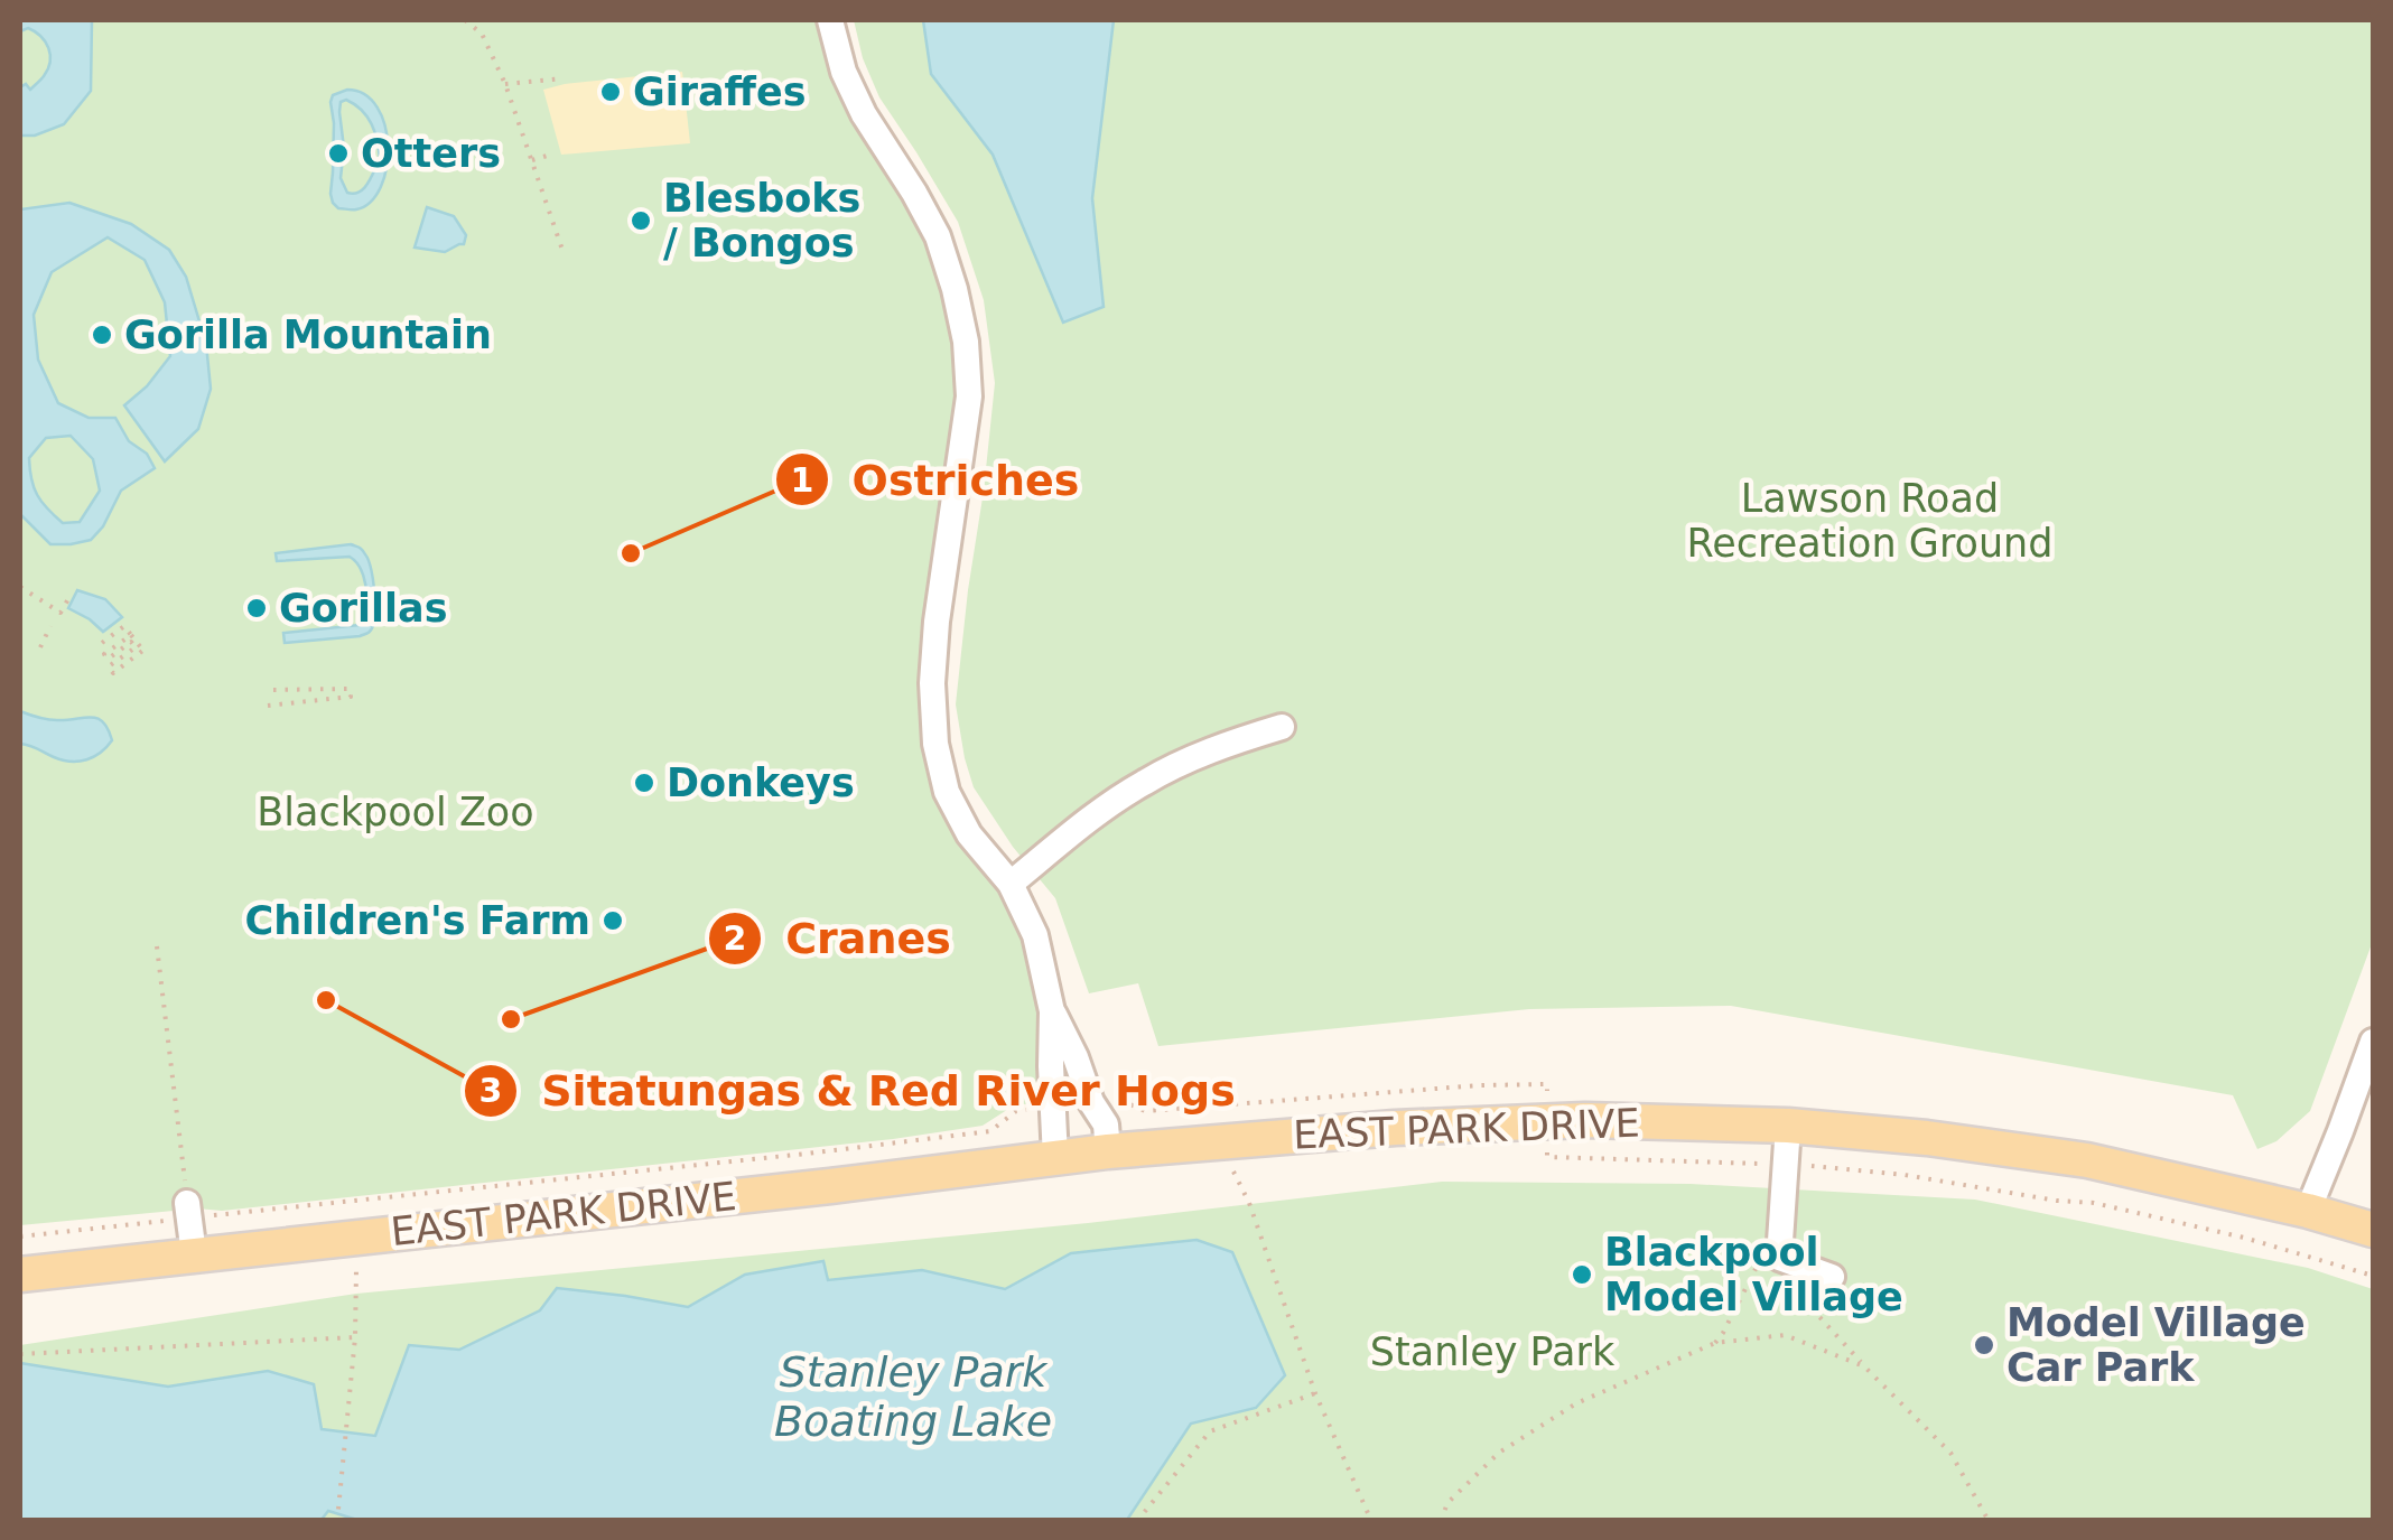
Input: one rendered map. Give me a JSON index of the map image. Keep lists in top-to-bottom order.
{
  "streets": {
    "main road": ["EAST PARK DRIVE"]
  },
  "water": ["Stanley Park Boating Lake"],
  "parks": ["Lawson Road Recreation Ground", "Blackpool Zoo", "Stanley Park"],
  "places": [
    "Giraffes",
    "Otters",
    "Blesboks / Bongos",
    "Gorilla Mountain",
    "Ostriches",
    "Gorillas",
    "Donkeys",
    "Children's Farm",
    "Sitatungas & Red River Hogs",
    "Cranes",
    "Blackpool Model Village",
    "Model Village Car Park"
  ]
}
